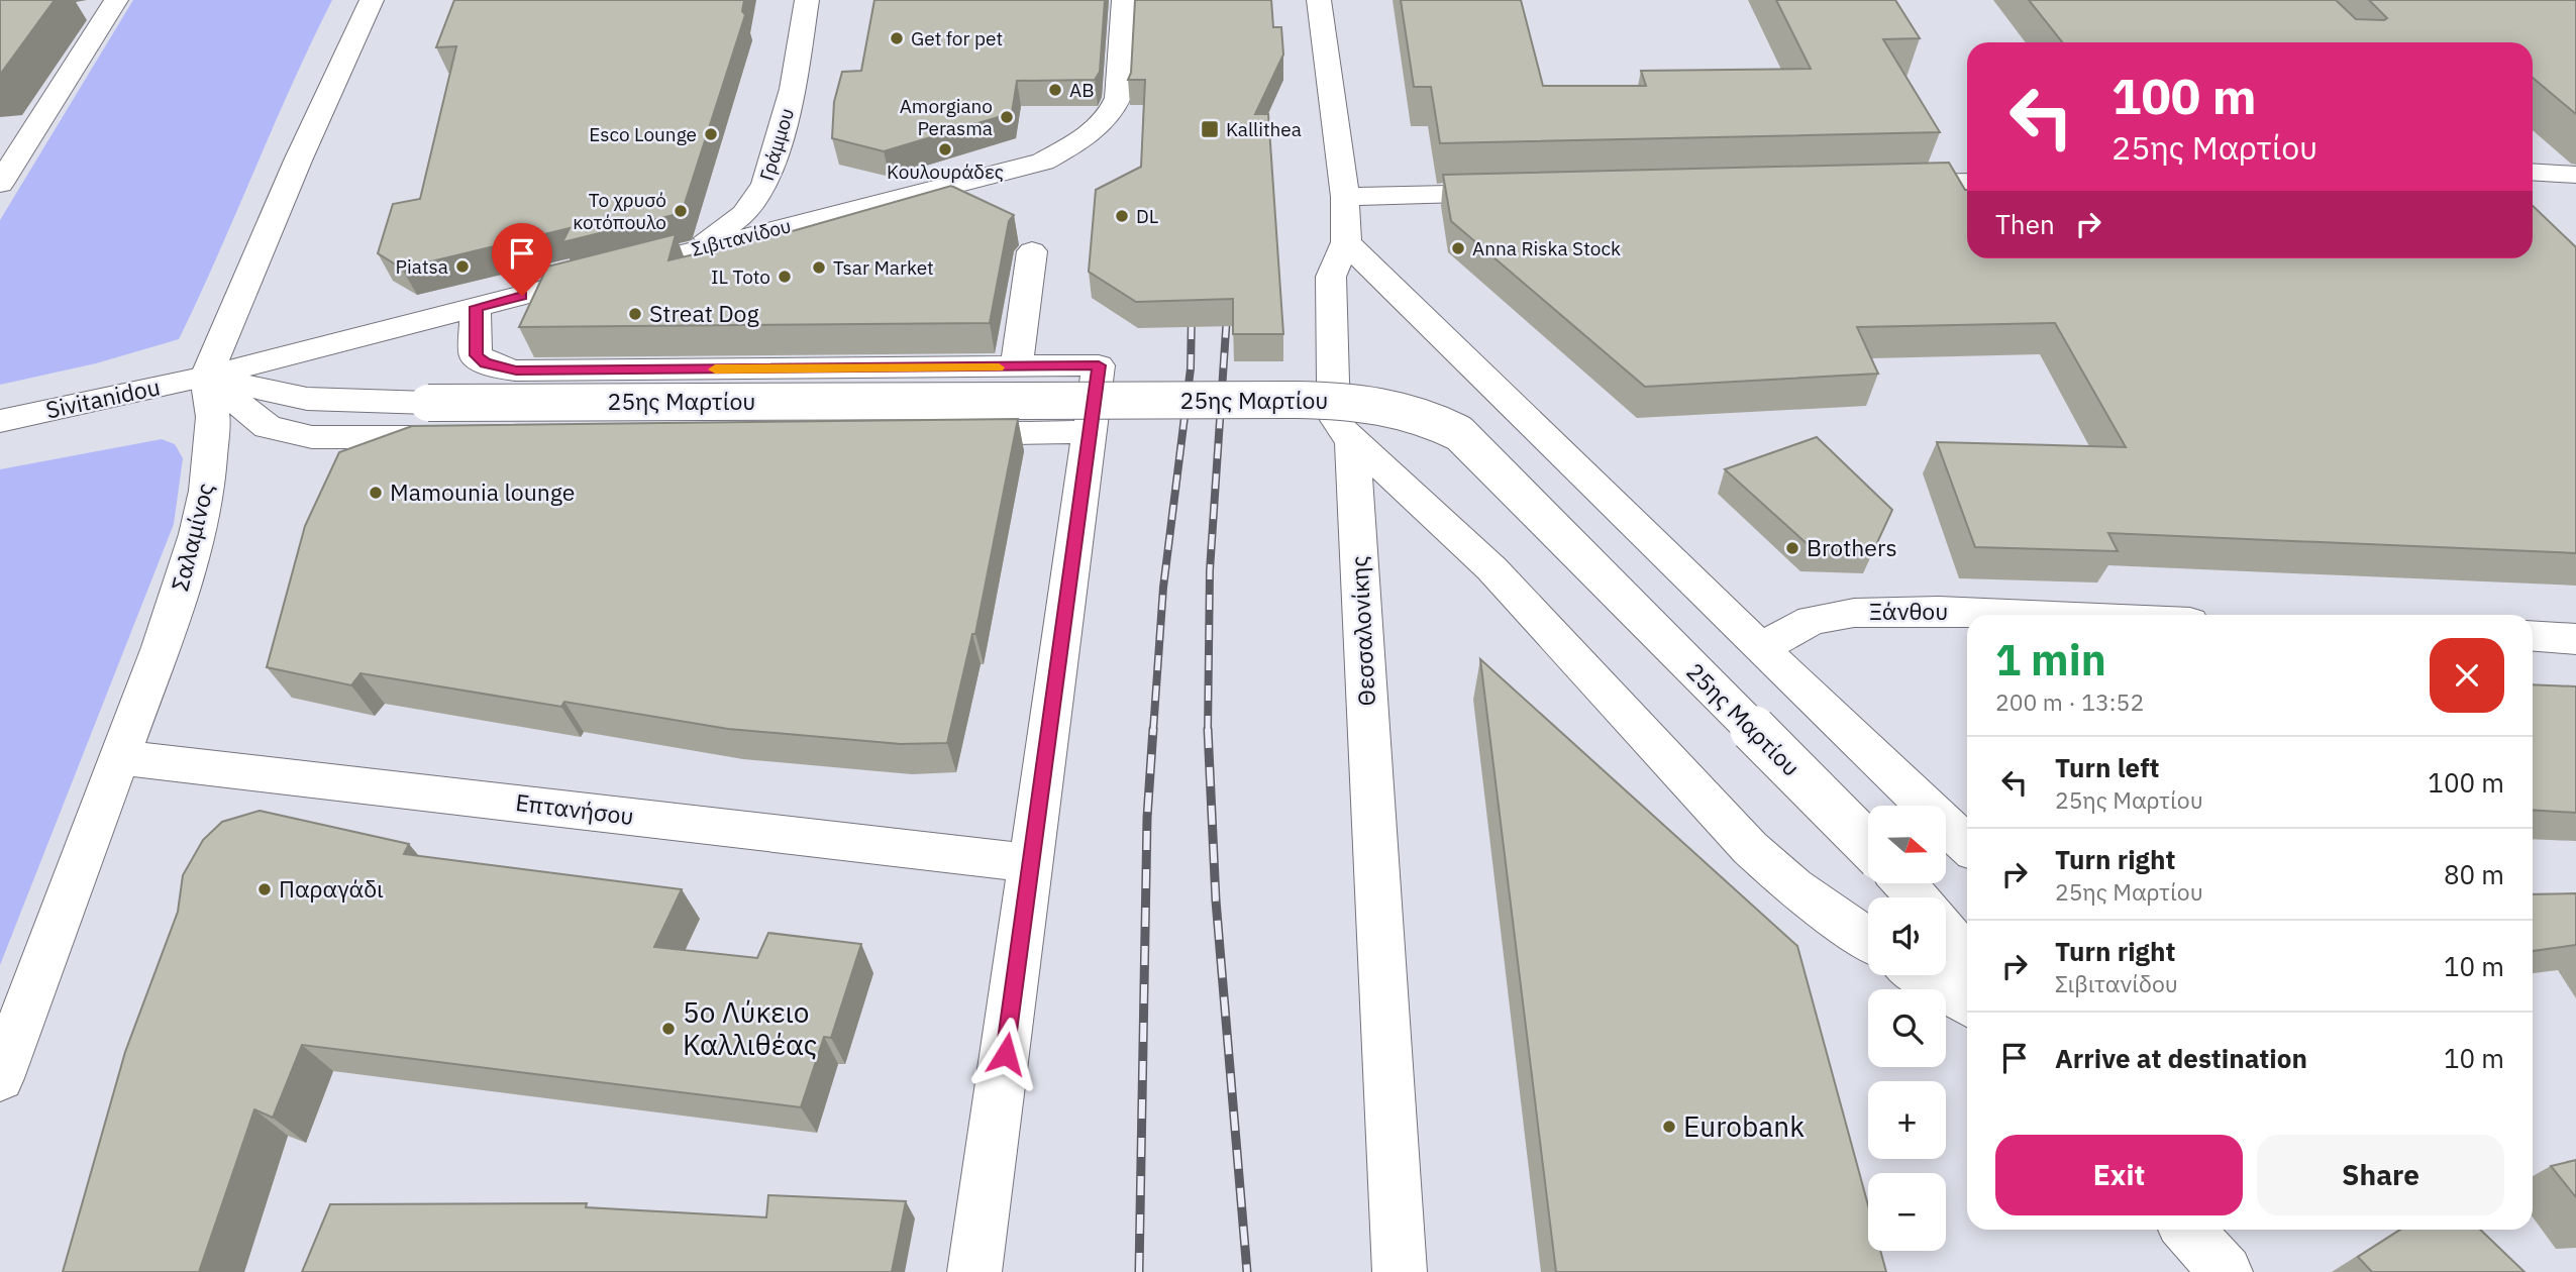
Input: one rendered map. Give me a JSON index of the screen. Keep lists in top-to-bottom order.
{
  "streets": {
    "street": [
      "Γράμμου",
      "Σιβιτανίδου",
      "Sivitanidou",
      "25ης Μαρτίου",
      "Σαλαμίνος",
      "Ξάνθου",
      "Θεσσαλονίκης",
      "Επτανήσου"
    ]
  },
  "crossings": [
    ["Γράμμου", "Σιβιτανίδου"],
    ["Σιβιτανίδου", "Sivitanidou"],
    ["Σιβιτανίδου", "25ης Μαρτίου"],
    ["Σιβιτανίδου", "Σαλαμίνος"],
    ["Sivitanidou", "25ης Μαρτίου"],
    ["Sivitanidou", "Σαλαμίνος"],
    ["25ης Μαρτίου", "Σαλαμίνος"],
    ["25ης Μαρτίου", "Θεσσαλονίκης"],
    ["Σαλαμίνος", "Επτανήσου"]
  ],
  "places": {
    "other": [
      "Get for pet",
      "ΑΒ",
      "Amorgiano Perasma",
      "Esco Lounge",
      "Κουλουράδες",
      "Το χρυσό κοτόπουλο",
      "DL",
      "Anna Riska Stock",
      "Piatsa",
      "Tsar Market",
      "IL Toto",
      "Streat Dog",
      "Mamounia lounge",
      "Brothers",
      "Παραγάδι",
      "5ο Λύκειο Καλλιθέας",
      "Eurobank"
    ],
    "transit": ["Kallithea"]
  },
  "north": "right",
  "page": {
    "turn": ["100 m", "25ης Μαρτίου"],
    "then": "Then",
    "heading": ["1 min", "200 m · 13:52"],
    "list": [
      {
        "name": "Turn left",
        "note": "25ης Μαρτίου",
        "value": "100 m"
      },
      {
        "name": "Turn right",
        "note": "25ης Μαρτίου",
        "value": "80 m"
      },
      {
        "name": "Turn right",
        "note": "Σιβιτανίδου",
        "value": "10 m"
      },
      {
        "name": "Arrive at destination",
        "value": "10 m"
      }
    ],
    "map_buttons": ["+", "−"],
    "buttons": ["Exit", "Share"]
  }
}
